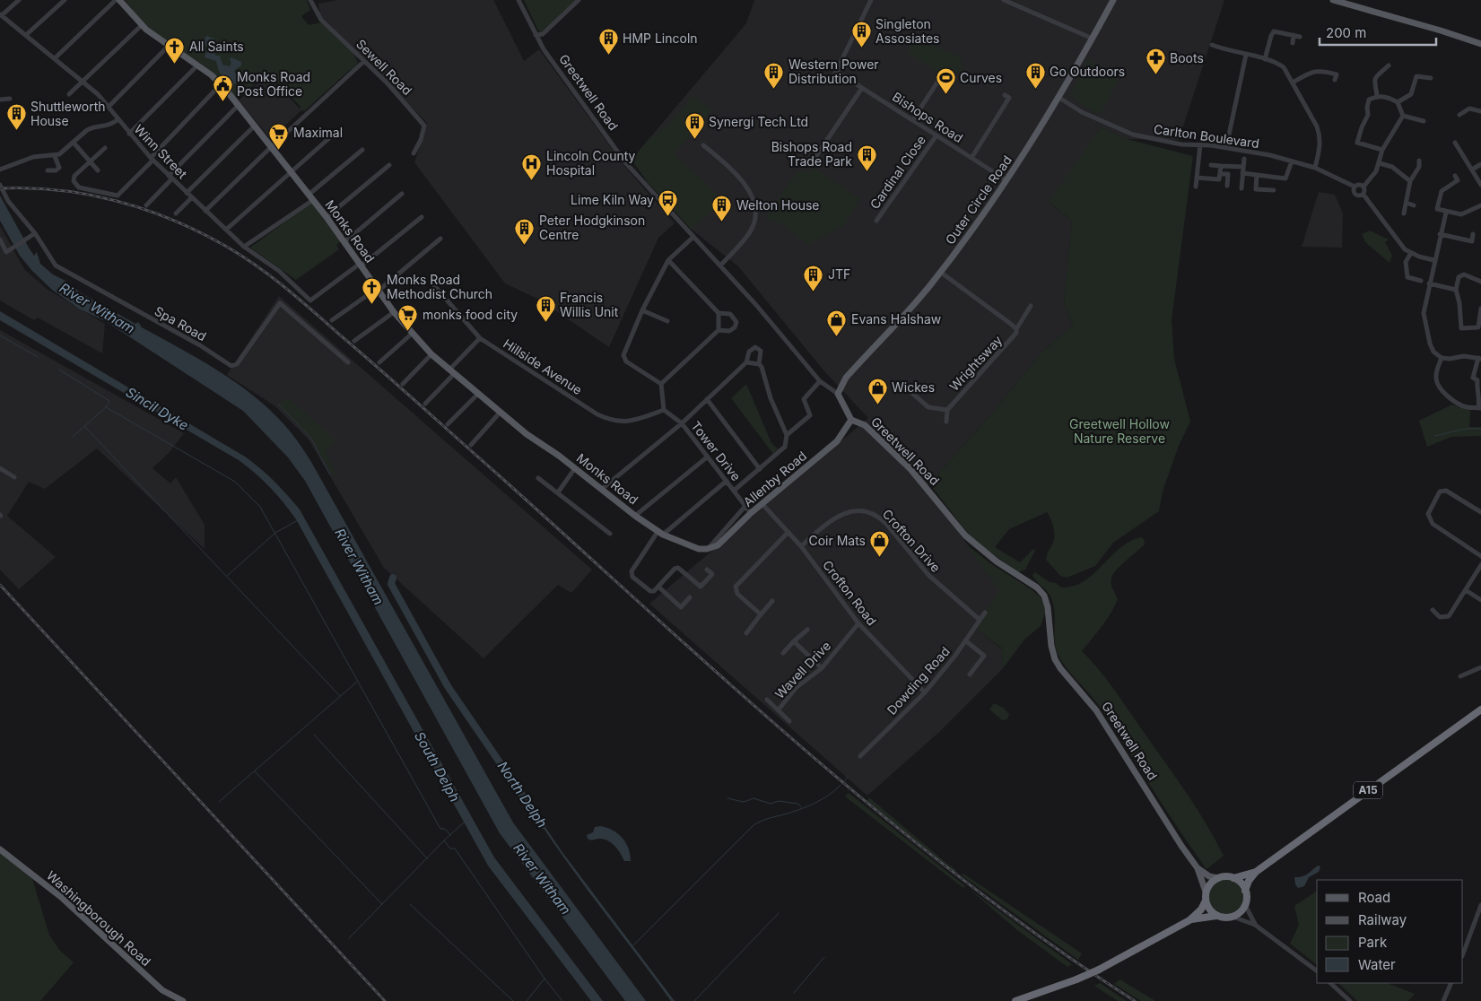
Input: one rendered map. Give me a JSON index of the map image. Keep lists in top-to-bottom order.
{
  "streets": {
    "highway": ["A15"],
    "main road": [
      "Greetwell Road",
      "Outer Circle Road",
      "Monks Road",
      "Allenby Road",
      "Washingborough Road"
    ],
    "street": [
      "Sewell Road",
      "Bishops Road",
      "Carlton Boulevard",
      "Winn Street",
      "Cardinal Close",
      "Spa Road",
      "Wrightsway",
      "Hillside Avenue",
      "Tower Drive",
      "Crofton Drive",
      "Crofton Road",
      "Wavell Drive",
      "Dowding Road"
    ]
  },
  "crossings": [
    ["Greetwell Road", "Outer Circle Road"],
    ["Greetwell Road", "Allenby Road"],
    ["Greetwell Road", "A15"],
    ["Bishops Road", "Cardinal Close"],
    ["Bishops Road", "Outer Circle Road"],
    ["Carlton Boulevard", "Outer Circle Road"],
    ["Winn Street", "Monks Road"],
    ["Outer Circle Road", "Wrightsway"],
    ["Monks Road", "Allenby Road"],
    ["Hillside Avenue", "Tower Drive"],
    ["Tower Drive", "Allenby Road"],
    ["Allenby Road", "Crofton Road"],
    ["Crofton Drive", "Crofton Road"],
    ["Crofton Drive", "Dowding Road"],
    ["Crofton Road", "Wavell Drive"],
    ["Crofton Road", "Dowding Road"]
  ],
  "water": [
    "River Witham",
    "Sincil Dyke",
    "South Delph",
    "North Delph"
  ],
  "parks": ["Greetwell Hollow Nature Reserve"],
  "places": {
    "building": [
      "Singleton Assosiates",
      "HMP Lincoln",
      "Western Power Distribution",
      "Go Outdoors",
      "Shuttleworth House",
      "Synergi Tech Ltd",
      "Bishops Road Trade Park",
      "Welton House",
      "Peter Hodgkinson Centre",
      "JTF",
      "Francis Willis Unit"
    ],
    "church": ["All Saints", "Monks Road Methodist Church"],
    "pharmacy": ["Boots"],
    "sports": ["Curves"],
    "public building": ["Monks Road Post Office"],
    "supermarket": ["Maximal", "monks food city"],
    "hospital": ["Lincoln County Hospital"],
    "bus stop": ["Lime Kiln Way"],
    "shop": ["Evans Halshaw", "Wickes", "Coir Mats"]
  },
  "legend": [
    "Road",
    "Railway",
    "Park",
    "Water"
  ],
  "scale_bar": "200 m"
}
